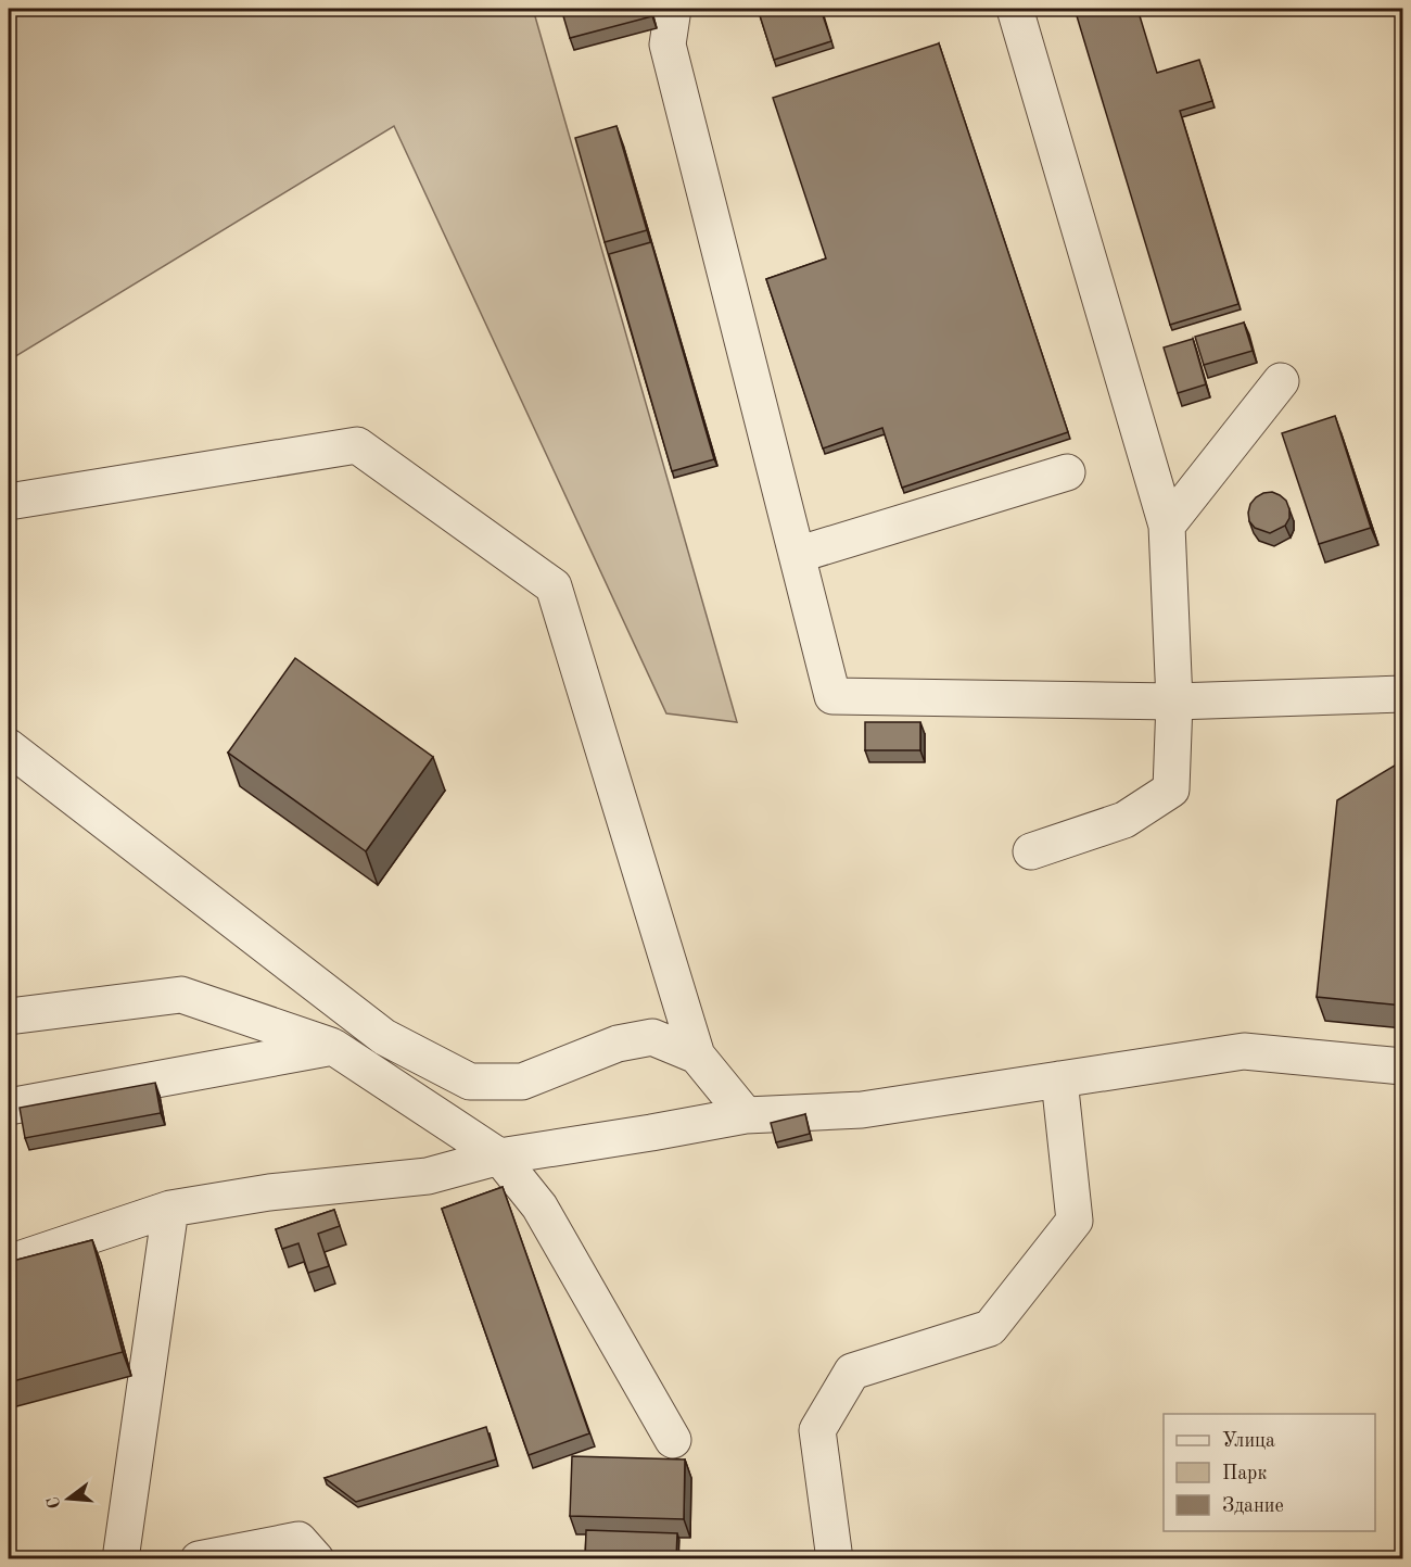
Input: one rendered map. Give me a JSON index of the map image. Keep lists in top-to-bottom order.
{
  "legend": ["Улица", "Парк", "Здание"],
  "north": "left"
}
